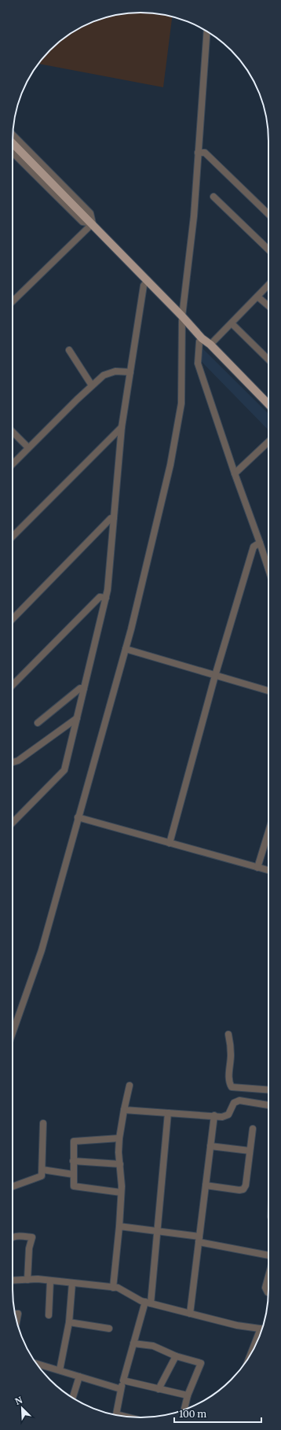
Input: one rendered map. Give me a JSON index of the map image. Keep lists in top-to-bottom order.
{
  "scale_bar": "100 m",
  "north": "top left"
}
